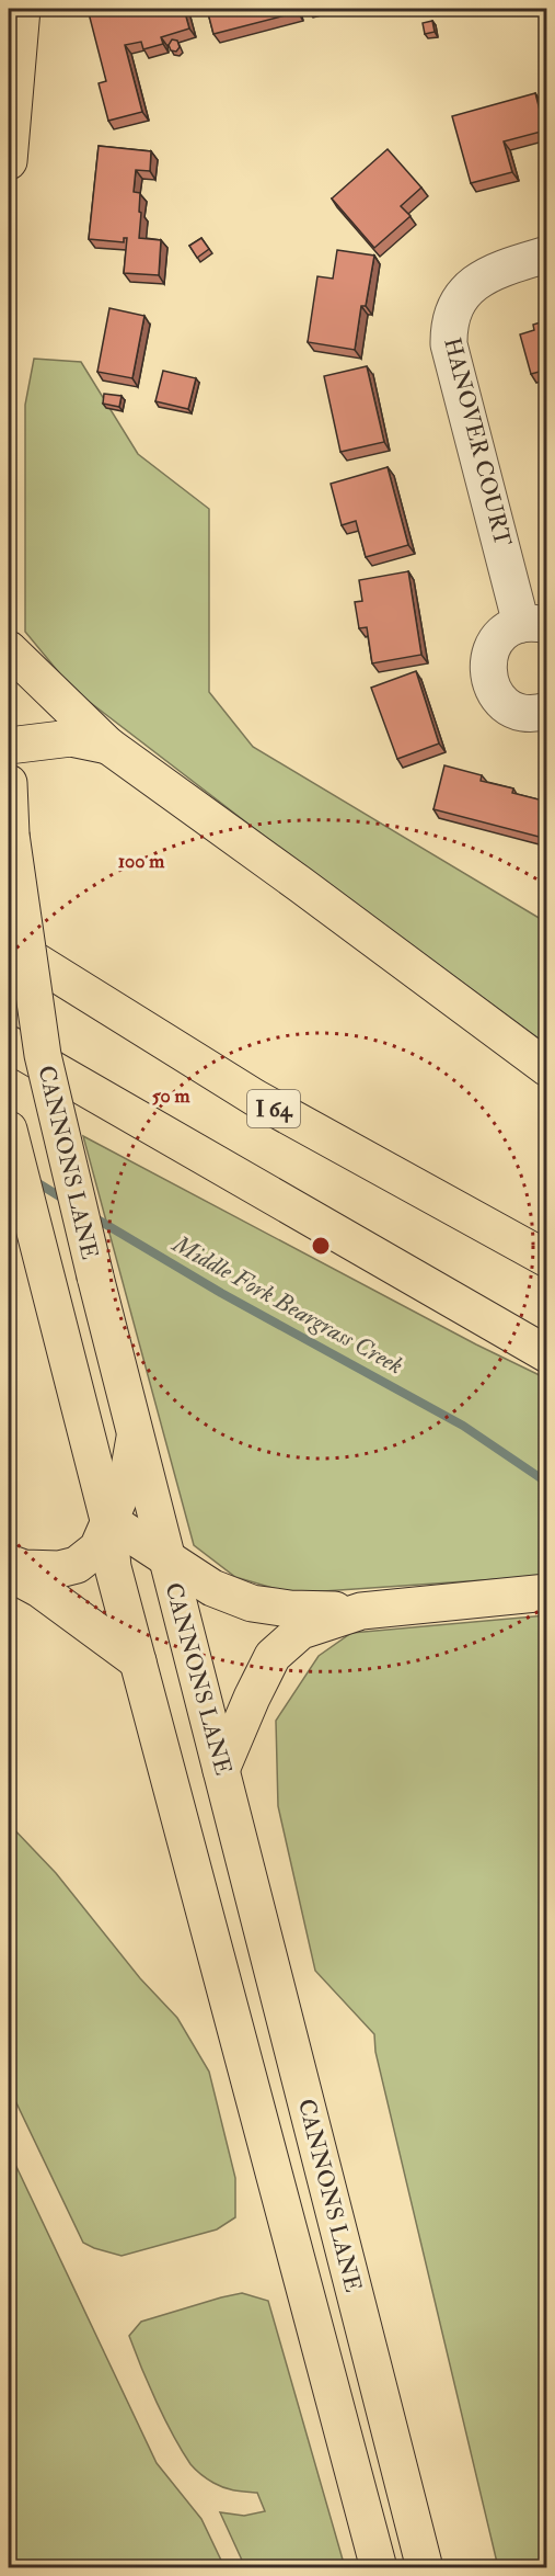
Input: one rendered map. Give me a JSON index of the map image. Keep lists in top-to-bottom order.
{
  "streets": {
    "main road": ["I 64", "CANNONS LANE"],
    "street": ["HANOVER COURT"]
  },
  "water": ["Middle Fork Beargrass Creek"],
  "rings": ["100 m", "50 m"]
}
